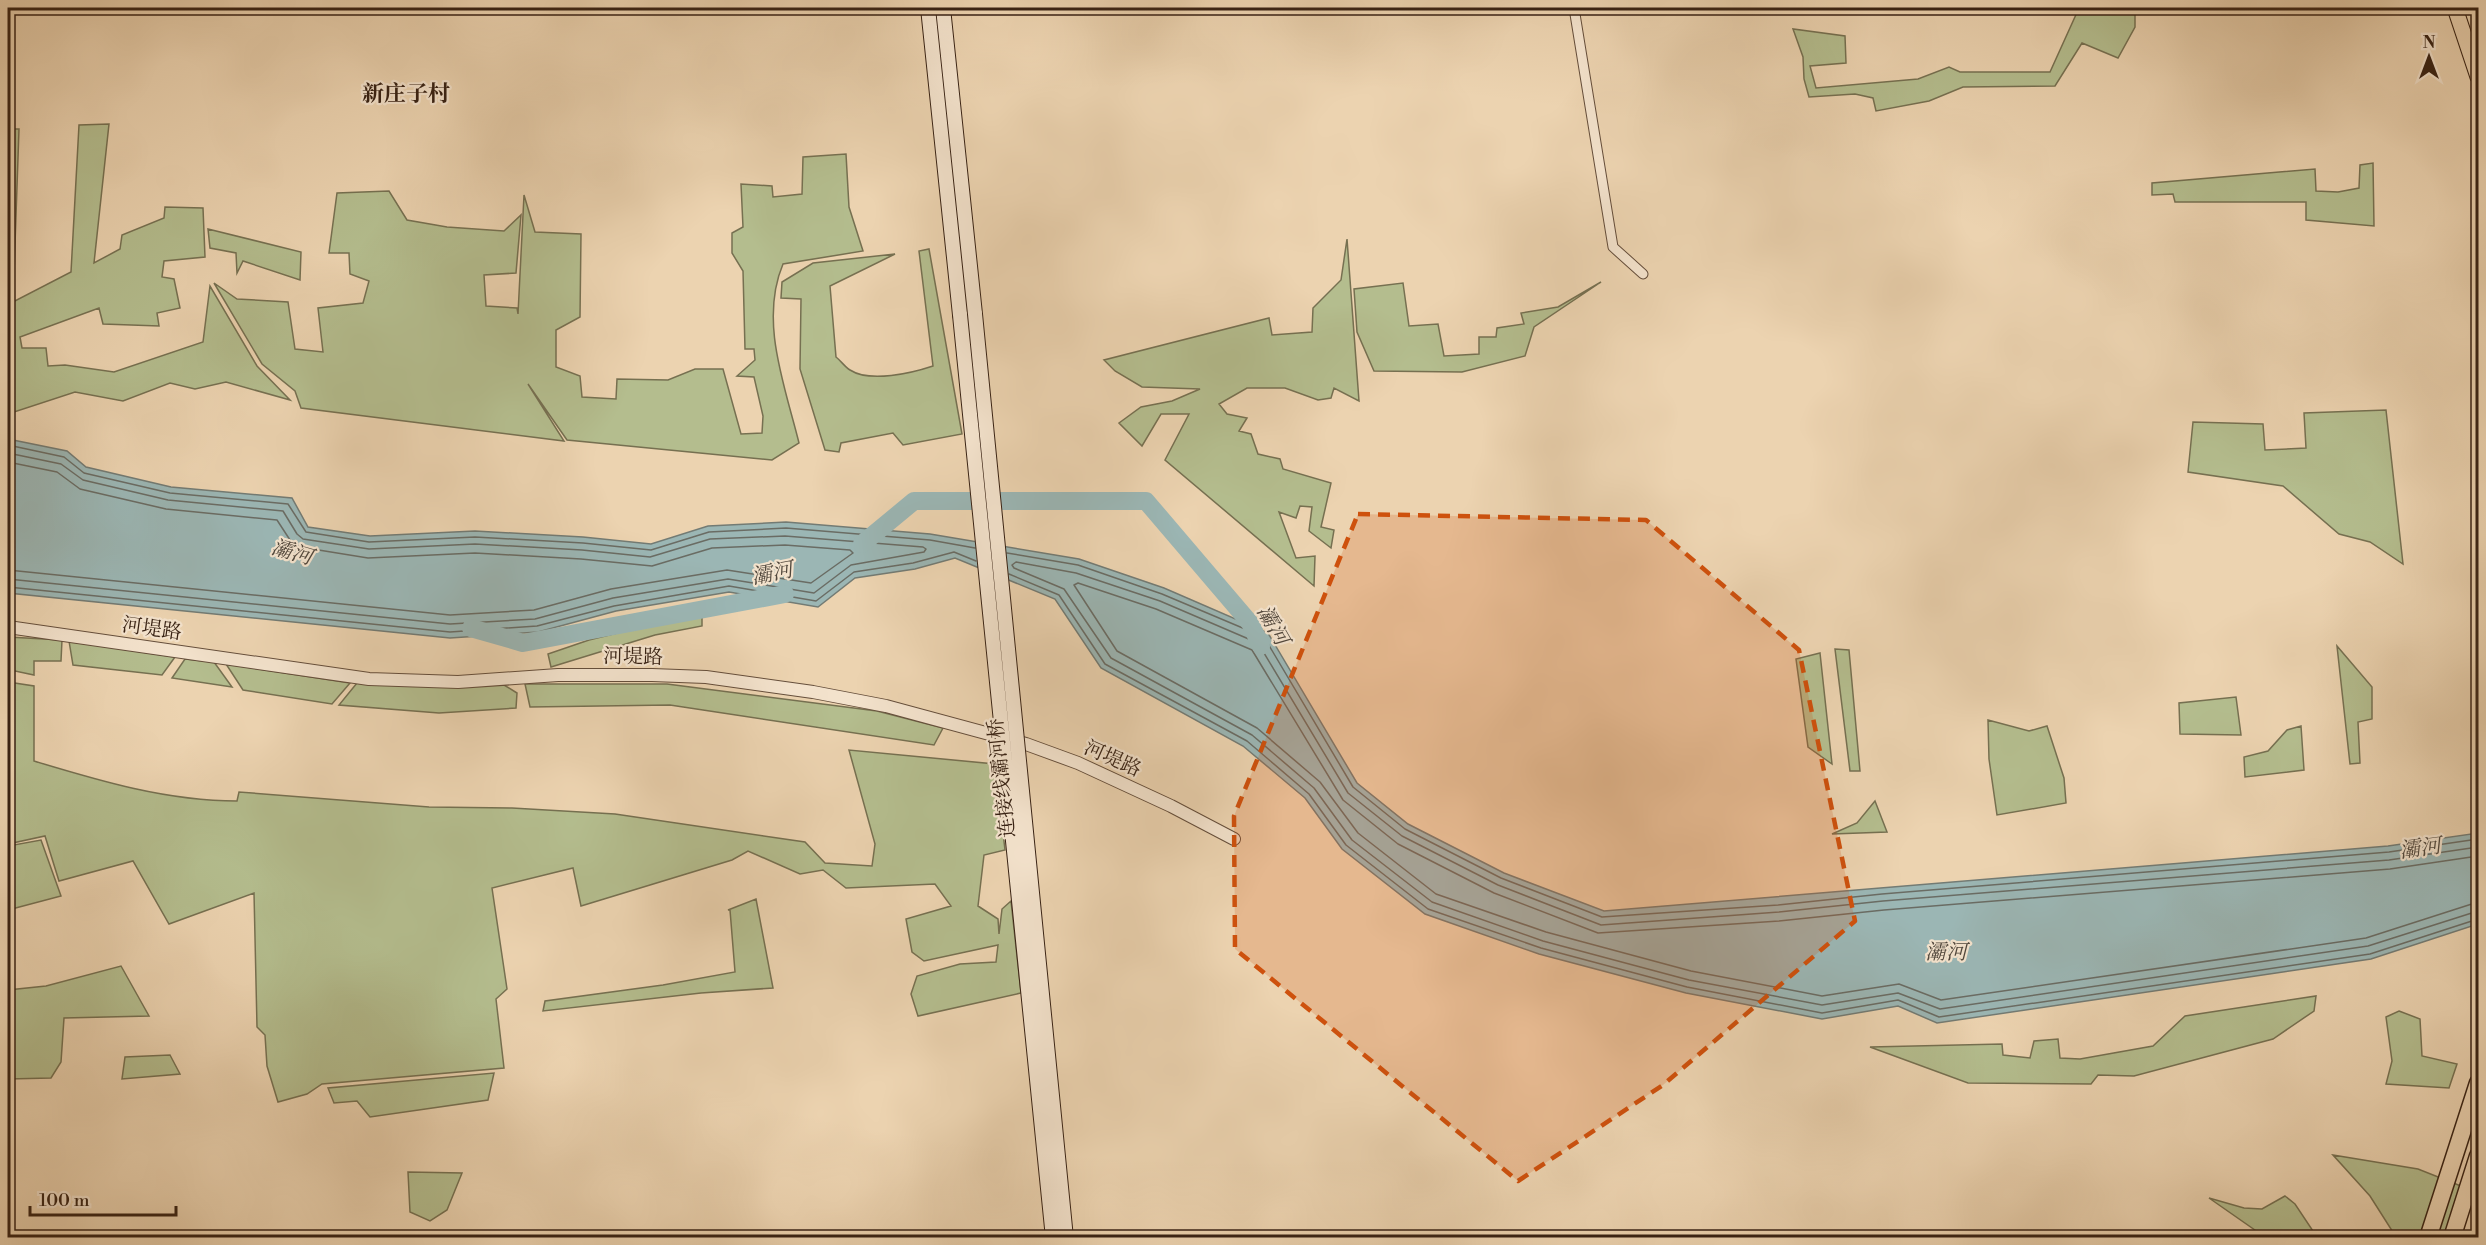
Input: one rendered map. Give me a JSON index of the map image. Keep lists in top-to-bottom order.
{
  "streets": {
    "main road": ["连接线灞河桥"],
    "street": ["河堤路"]
  },
  "districts": ["新庄子村"],
  "water": ["灞河"],
  "scale_bar": "100 m",
  "north": "top"
}
